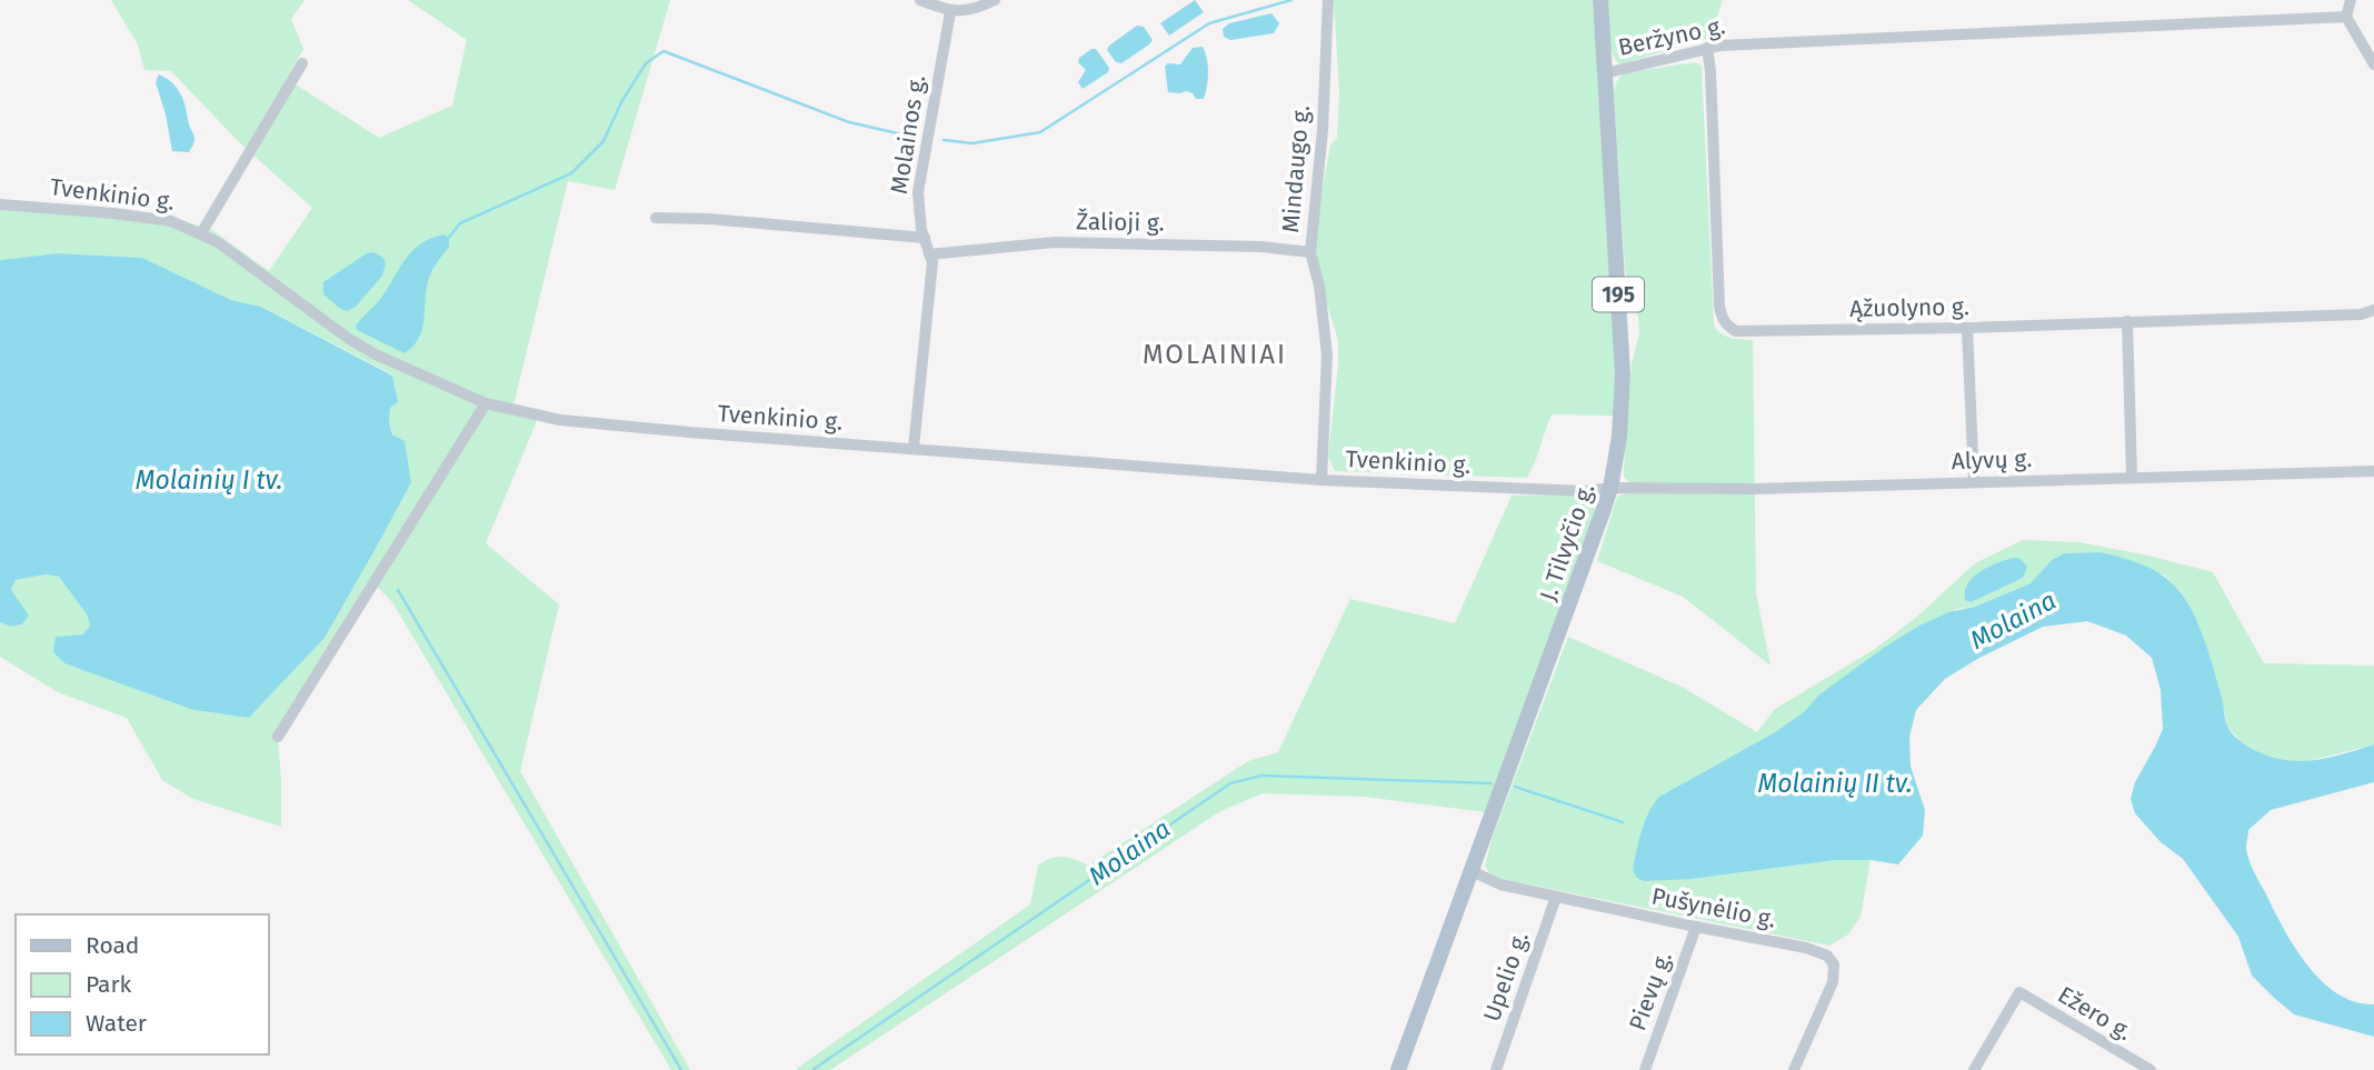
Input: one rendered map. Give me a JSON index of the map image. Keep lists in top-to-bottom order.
{
  "streets": {
    "main road": ["195", "J. Tilvyčio g."],
    "street": [
      "Beržyno g.",
      "Molainos g.",
      "Mindaugo g.",
      "Tvenkinio g.",
      "Žalioji g.",
      "Ąžuolyno g.",
      "Alyvų g.",
      "Pušynėlio g.",
      "Upelio g.",
      "Pievų g.",
      "Ežero g."
    ]
  },
  "crossings": [
    ["Beržyno g.", "Ąžuolyno g."],
    ["Beržyno g.", "J. Tilvyčio g."],
    ["Molainos g.", "Tvenkinio g."],
    ["Molainos g.", "Žalioji g."],
    ["Mindaugo g.", "Tvenkinio g."],
    ["Mindaugo g.", "Žalioji g."],
    ["Tvenkinio g.", "Alyvų g."],
    ["Tvenkinio g.", "J. Tilvyčio g."],
    ["Alyvų g.", "J. Tilvyčio g."],
    ["J. Tilvyčio g.", "Pušynėlio g."],
    ["Pušynėlio g.", "Upelio g."],
    ["Pušynėlio g.", "Pievų g."]
  ],
  "districts": ["MOLAINIAI"],
  "water": ["Molainių I tv.", "Molaina", "Molainių II tv."],
  "legend": ["Road", "Park", "Water"]
}
